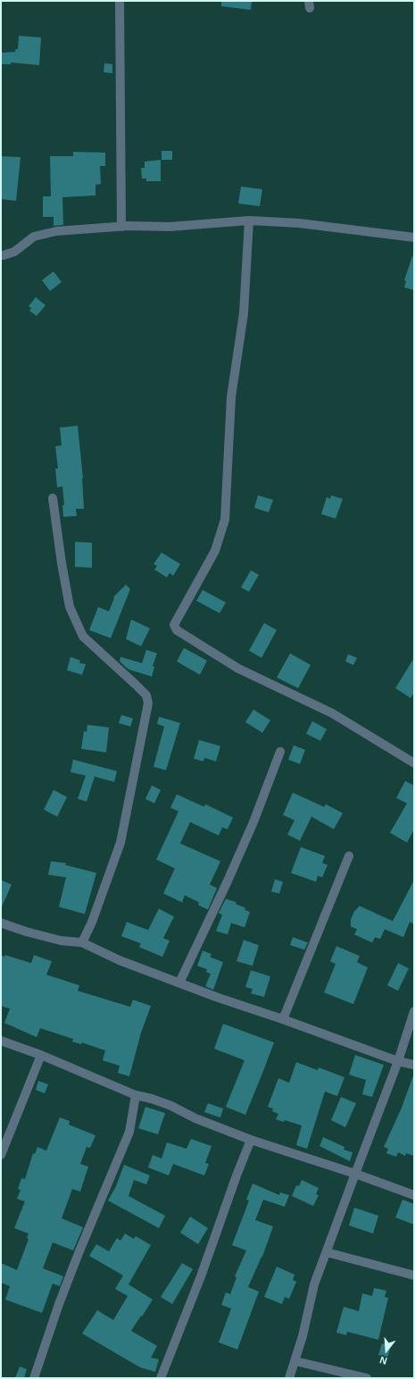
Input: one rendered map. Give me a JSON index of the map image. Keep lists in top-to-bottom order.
{
  "north": "bottom"
}
